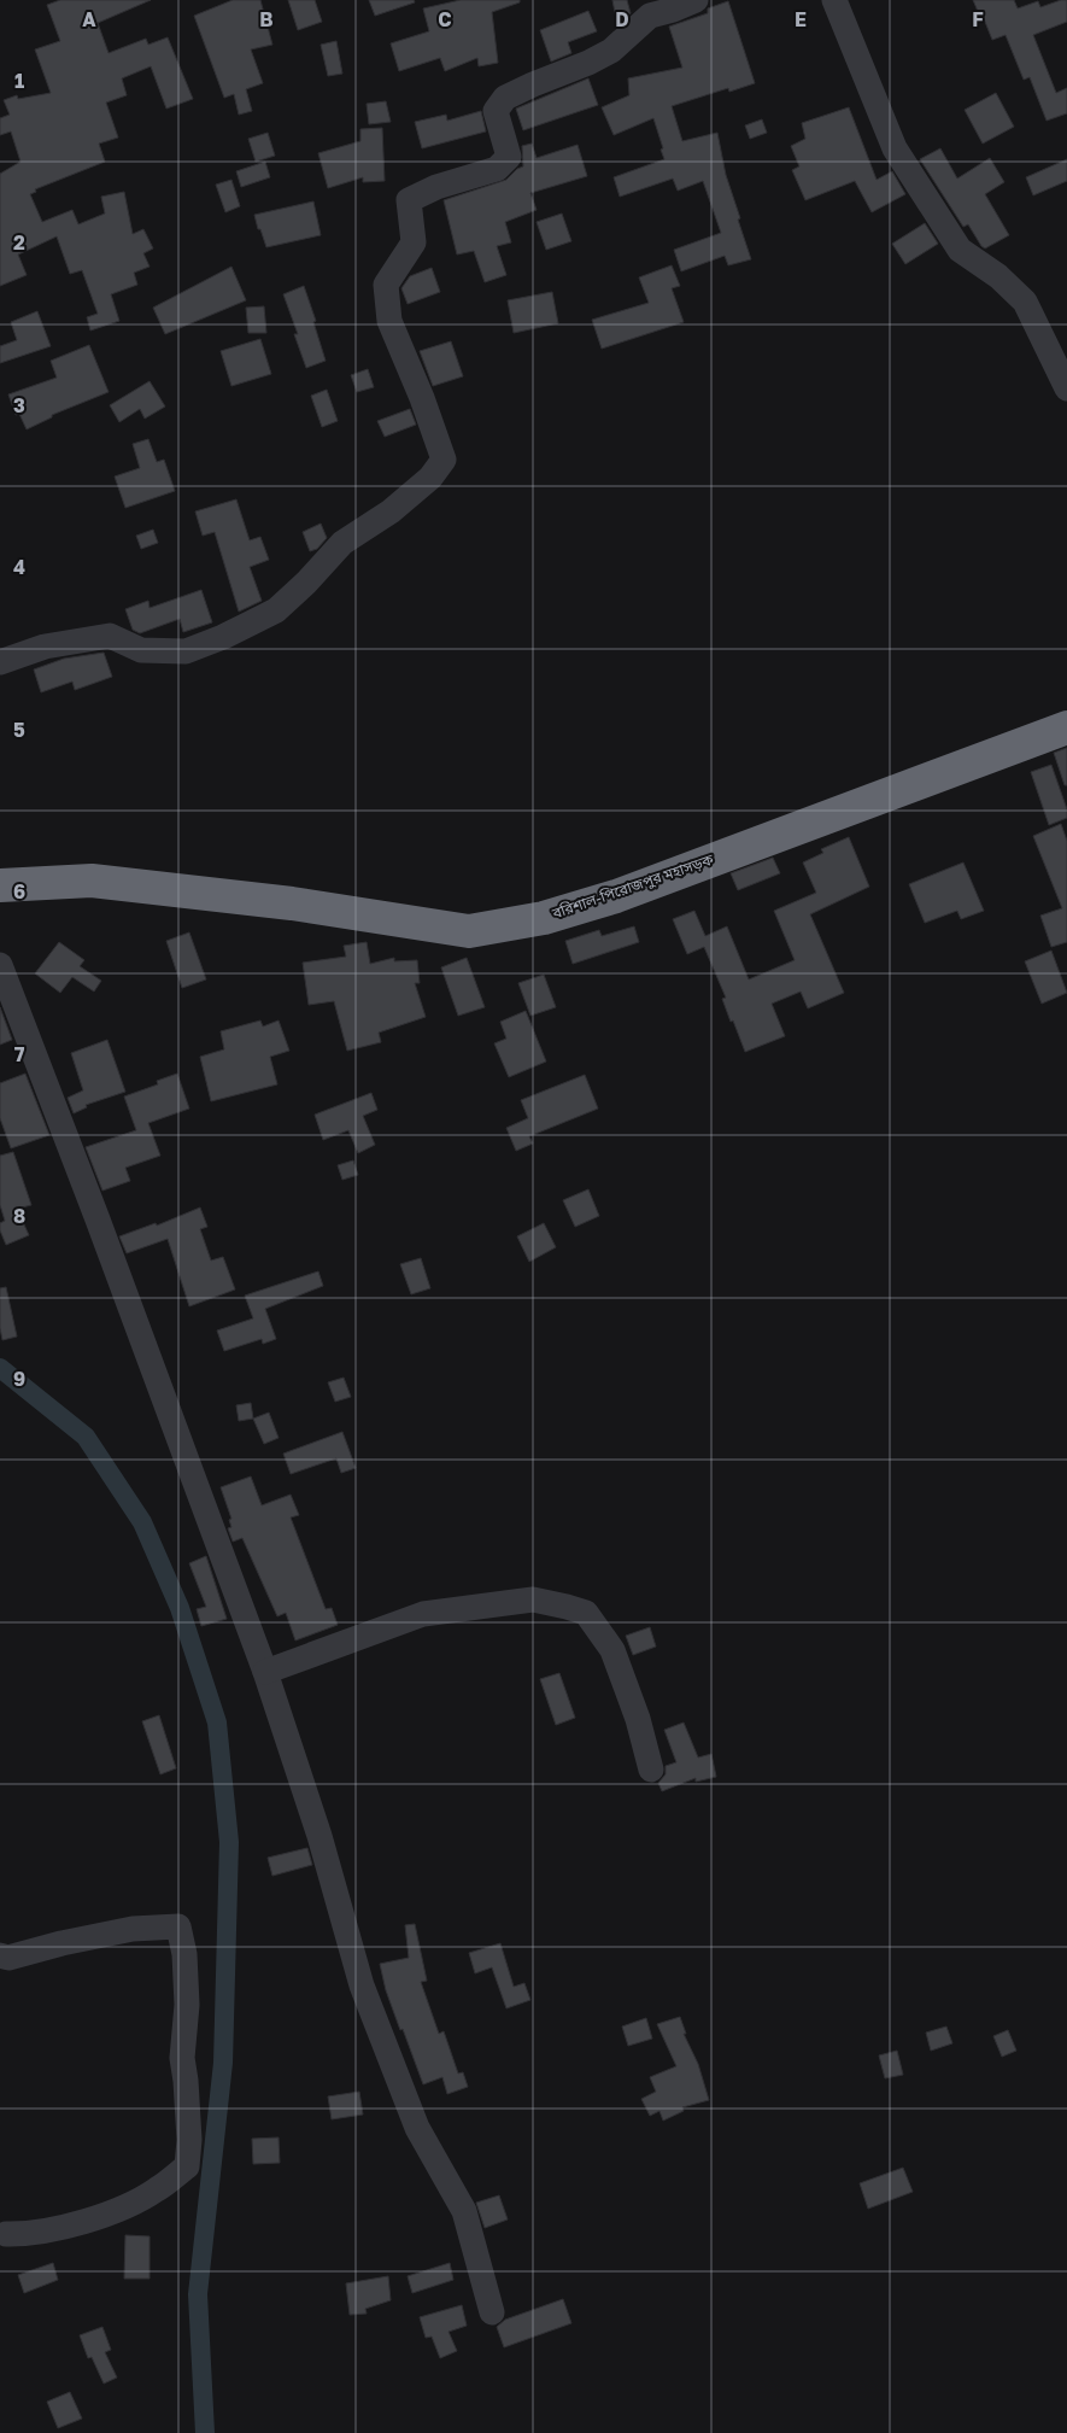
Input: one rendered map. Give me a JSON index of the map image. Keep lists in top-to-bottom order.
{
  "streets": {
    "highway": ["বরিশাল-পিরোজপুর মহাসড়ক"]
  },
  "grid": {
    "columns": [
      "A",
      "B",
      "C",
      "D",
      "E",
      "F"
    ],
    "rows": [
      "1",
      "2",
      "3",
      "4",
      "5",
      "6",
      "7",
      "8",
      "9"
    ]
  }
}
